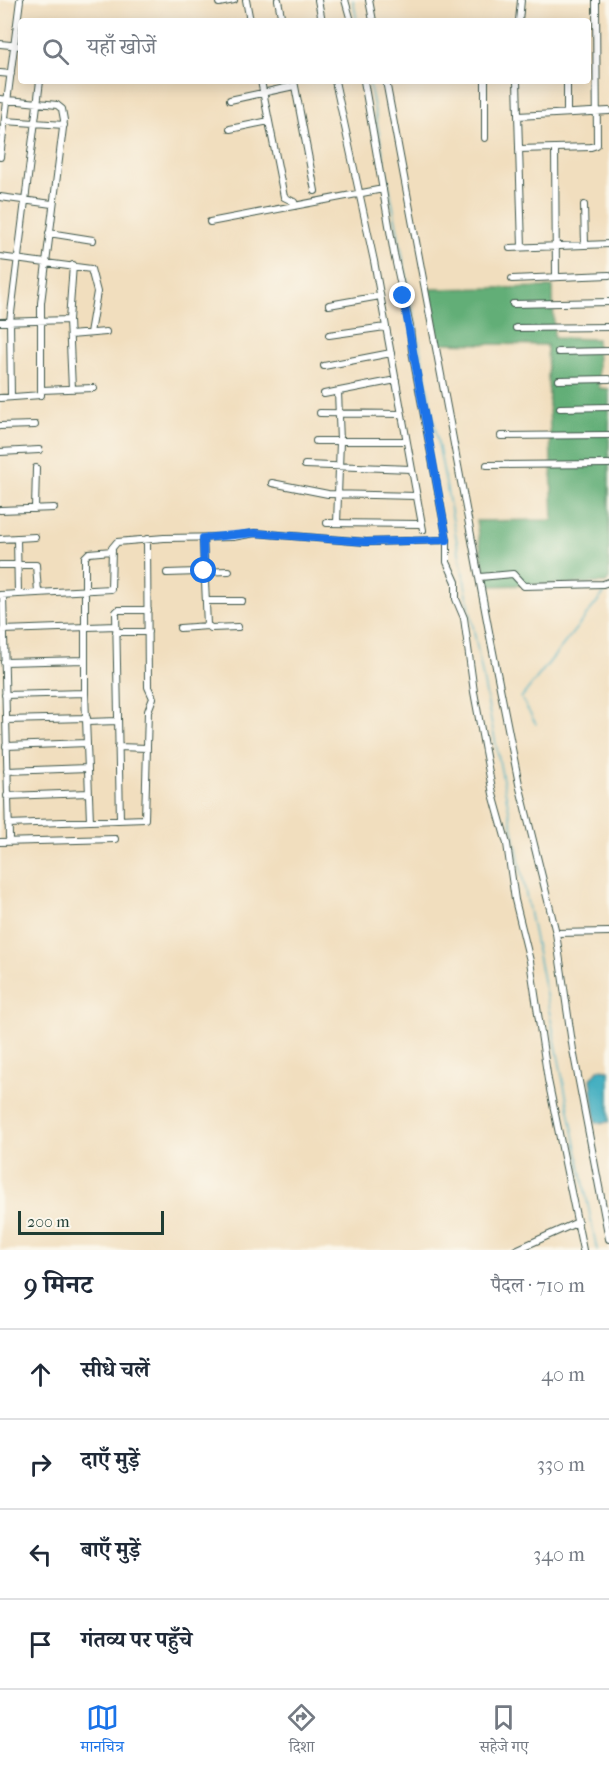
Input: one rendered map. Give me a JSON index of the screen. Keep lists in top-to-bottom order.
{
  "scale_bar": "200 m",
  "page": {
    "search": "यहाँ खोजें",
    "scale": "200 m",
    "heading": ["9 मिनट", "पैदल · 710 m"],
    "list": [
      ["सीधे चलें", "40 m"],
      ["दाएँ मुड़ें", "330 m"],
      ["बाएँ मुड़ें", "340 m"],
      "गंतव्य पर पहुँचे"
    ],
    "nav": ["मानचित्र", "दिशा", "सहेजे गए"]
  }
}
